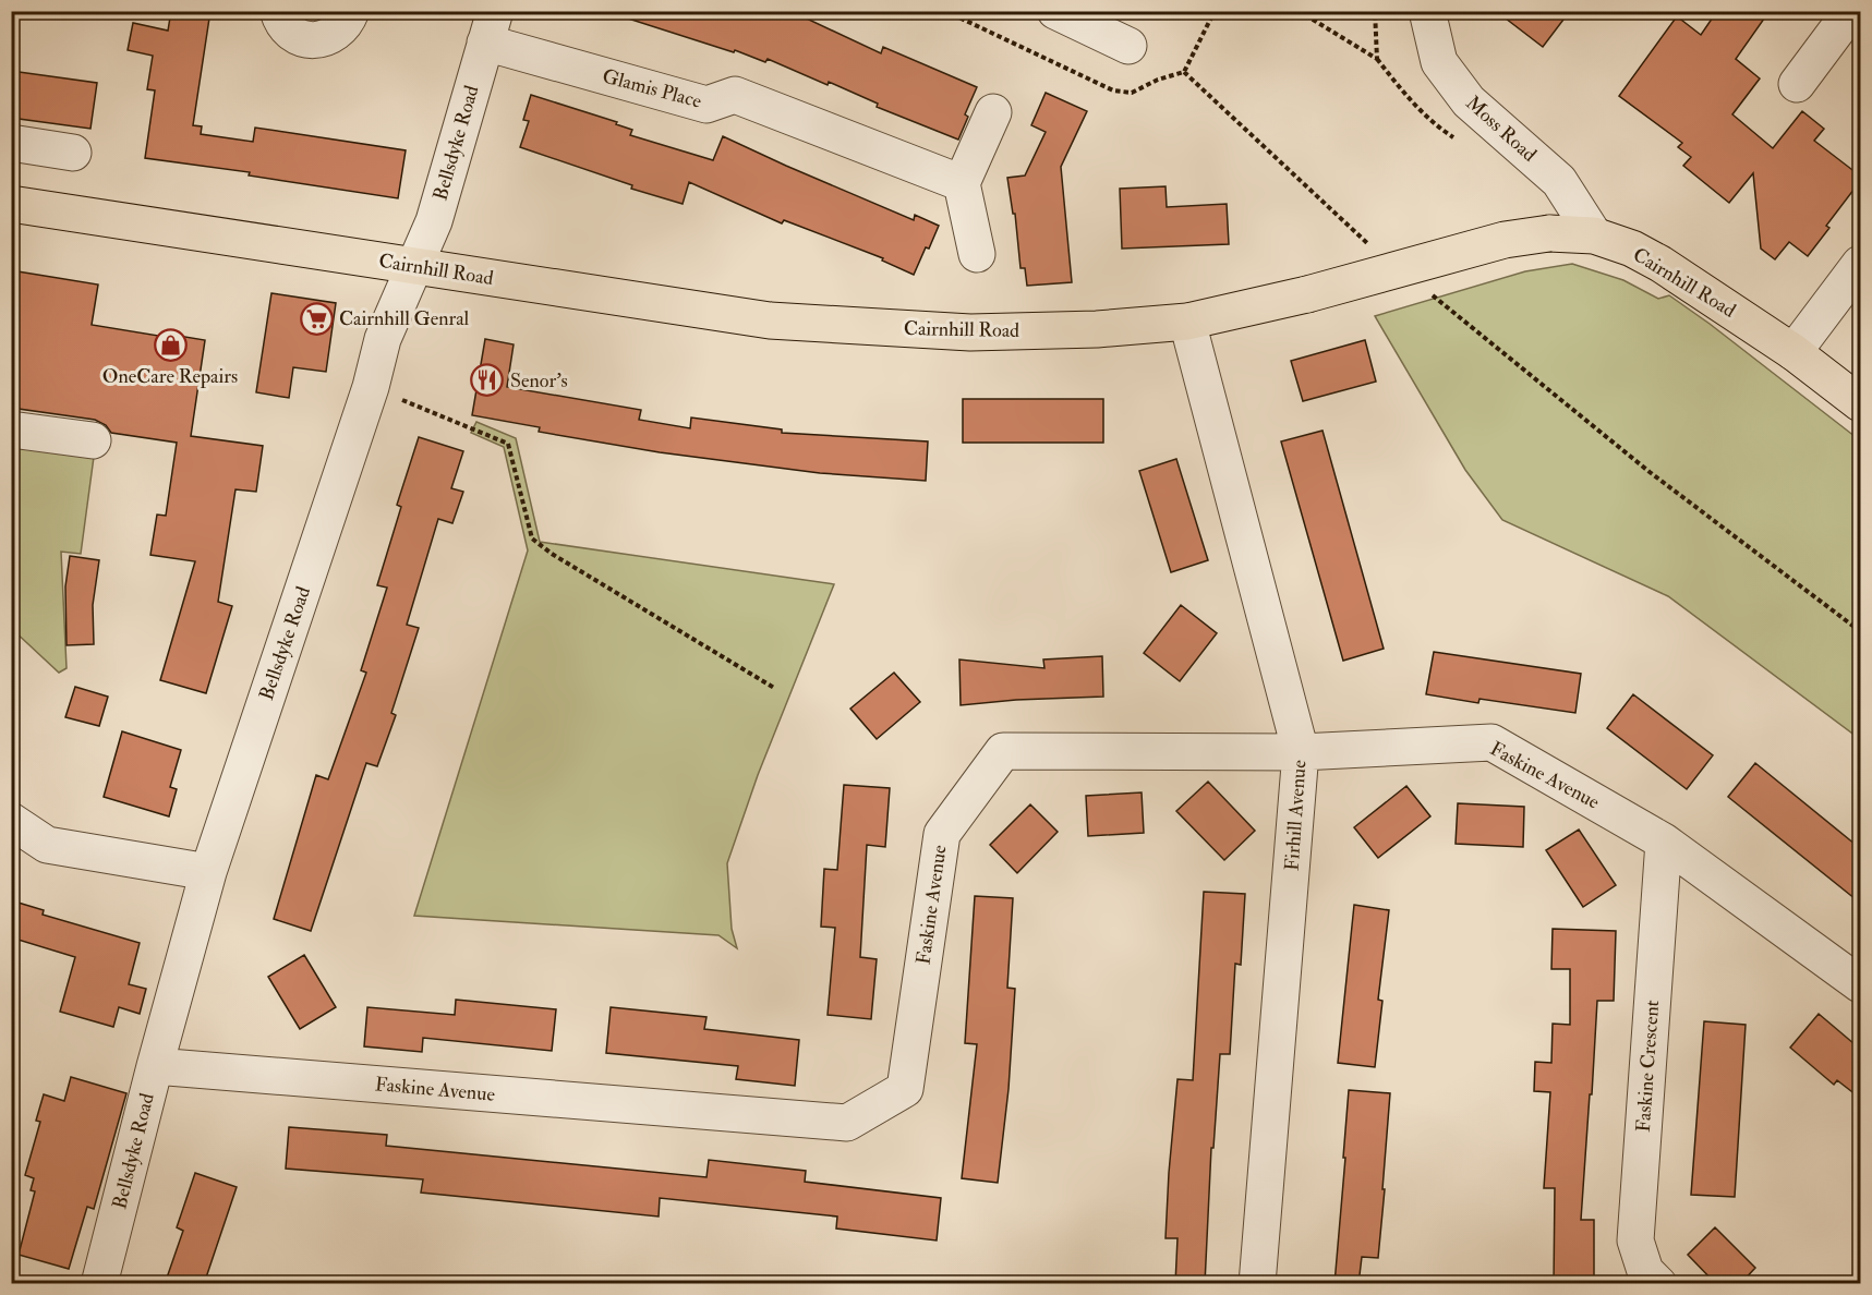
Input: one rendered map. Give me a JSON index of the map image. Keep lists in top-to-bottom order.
{
  "streets": {
    "main road": ["Cairnhill Road"],
    "street": [
      "Glamis Place",
      "Moss Road",
      "Bellsdyke Road",
      "Faskine Avenue",
      "Firhill Avenue",
      "Faskine Crescent"
    ]
  },
  "crossings": [
    ["Glamis Place", "Bellsdyke Road"],
    ["Moss Road", "Cairnhill Road"],
    ["Bellsdyke Road", "Cairnhill Road"],
    ["Bellsdyke Road", "Faskine Avenue"],
    ["Cairnhill Road", "Firhill Avenue"],
    ["Faskine Avenue", "Firhill Avenue"],
    ["Faskine Avenue", "Faskine Crescent"]
  ],
  "places": {
    "supermarket": ["Cairnhill Genral"],
    "shop": ["OneCare Repairs"],
    "restaurant": ["Senor's"]
  }
}
